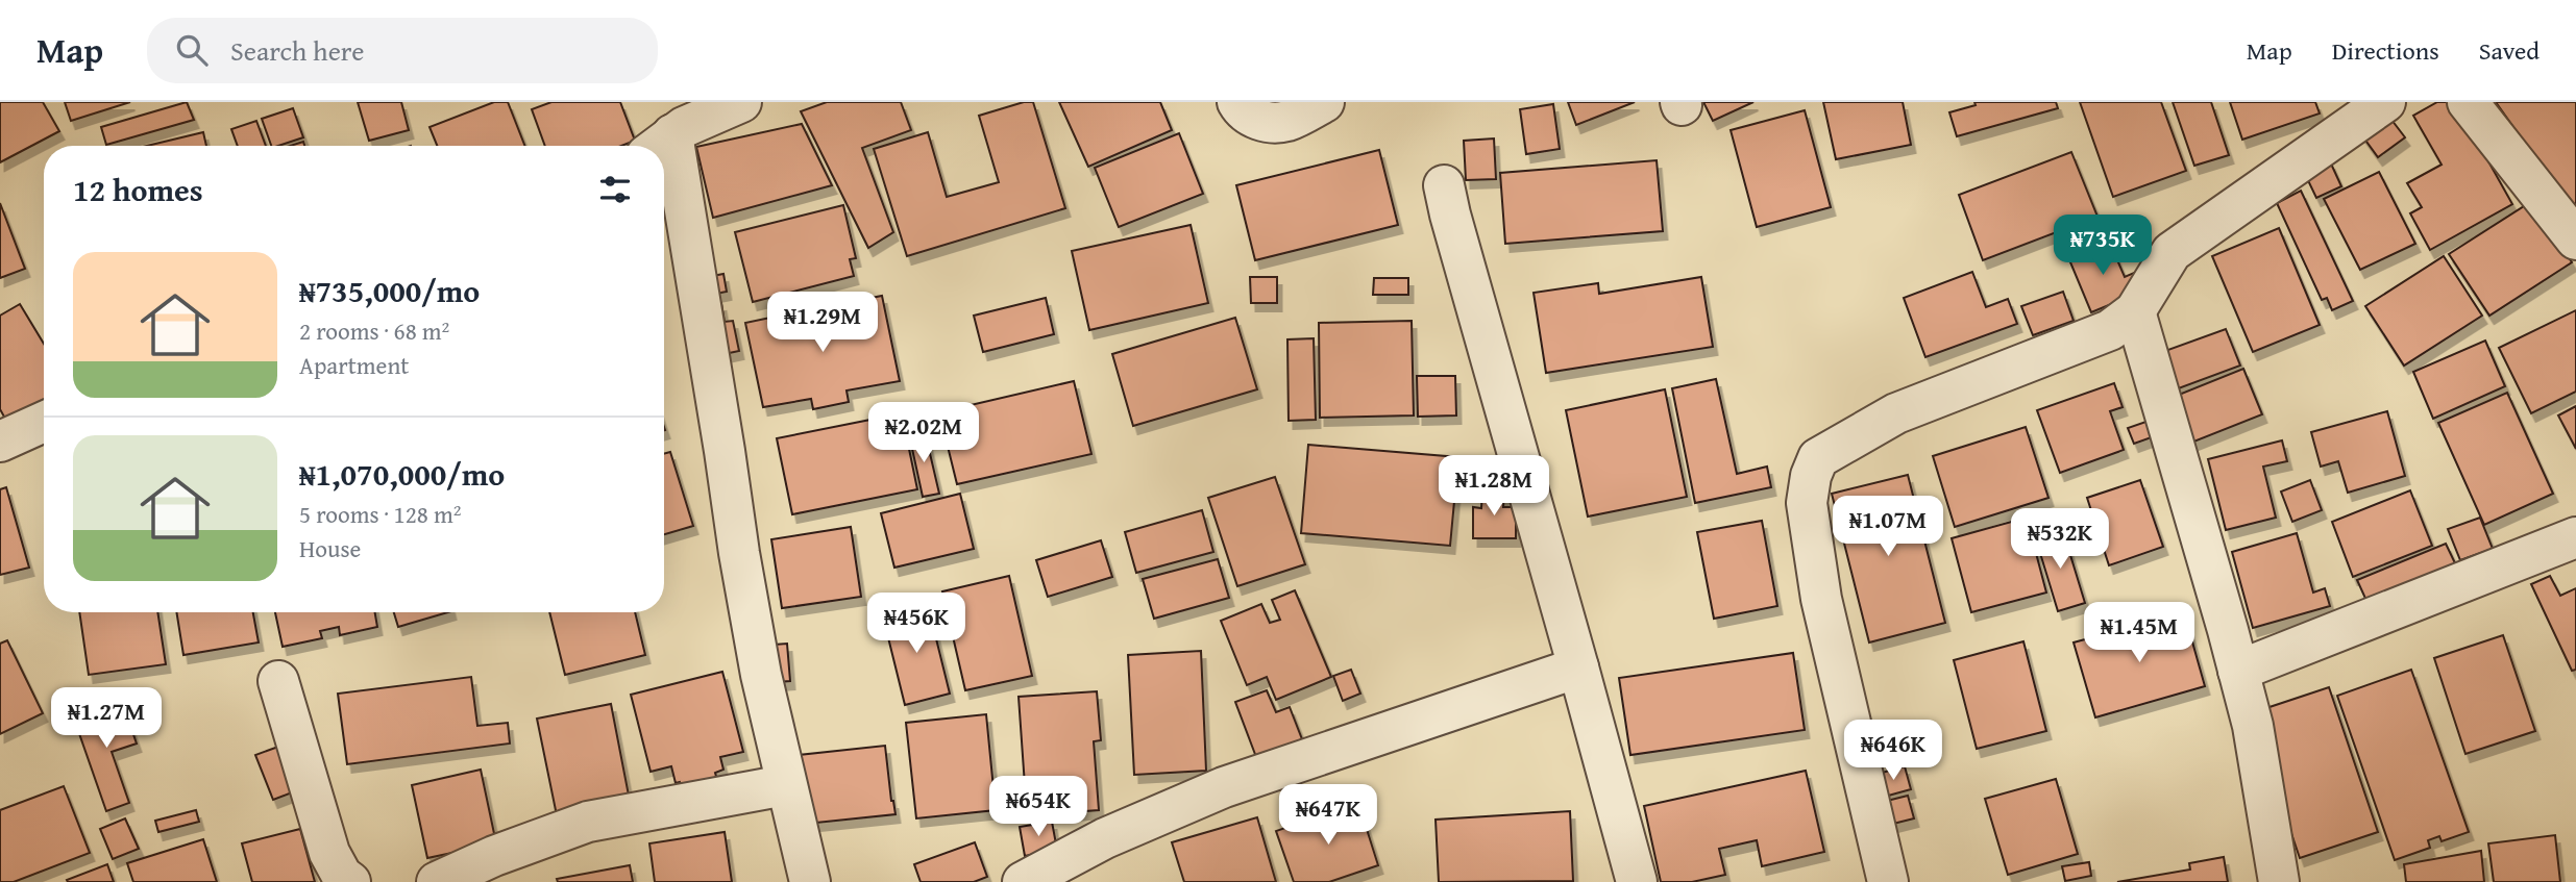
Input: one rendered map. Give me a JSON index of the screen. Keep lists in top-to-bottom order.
{
  "page": {
    "header": "Map",
    "search": "Search here",
    "nav": ["Map", "Directions", "Saved"],
    "heading": "12 homes",
    "price": [
      "₦735K",
      "₦1.29M",
      "₦2.02M",
      "₦1.28M",
      "₦1.07M",
      "₦532K",
      "₦456K",
      "₦1.45M",
      "₦1.27M",
      "₦646K",
      "₦654K",
      "₦647K"
    ],
    "list": [
      {
        "name": "₦735,000/mo",
        "note": "2 rooms · 68 m² · Apartment"
      },
      {
        "name": "₦1,070,000/mo",
        "note": "5 rooms · 128 m² · House"
      }
    ]
  }
}
